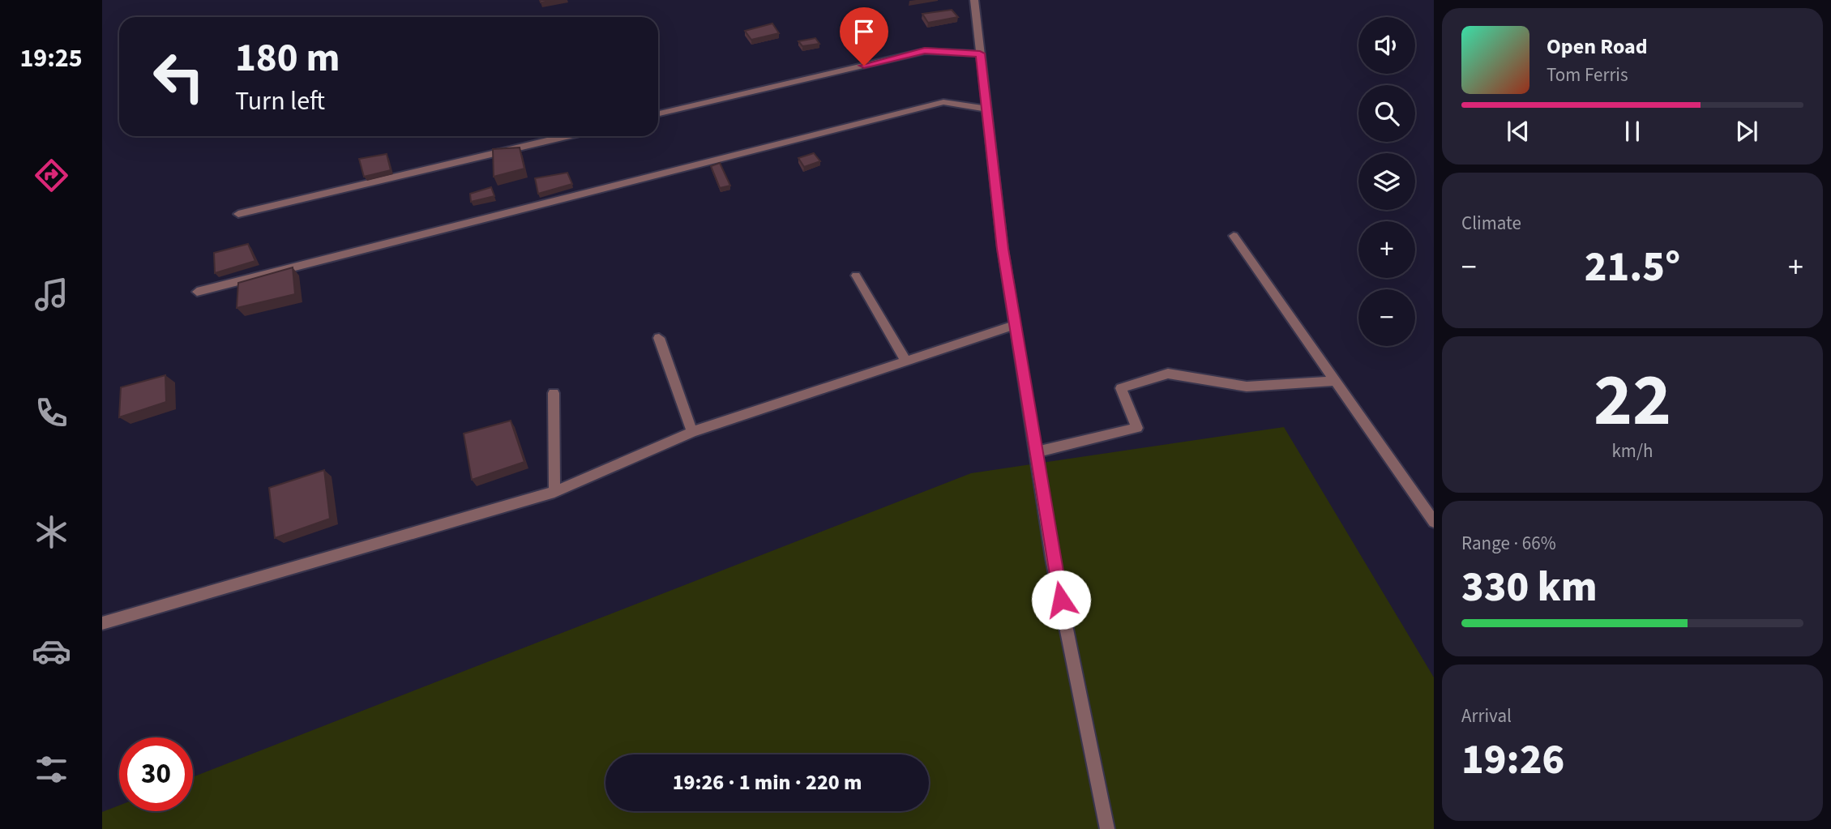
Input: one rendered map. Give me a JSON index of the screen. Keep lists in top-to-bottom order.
{
  "page": {
    "tabs": "19:25",
    "map_buttons": ["+", "−"],
    "turn": ["180 m", "Turn left"],
    "song": ["Open Road", "Tom Ferris"],
    "tile": [
      "Climate",
      ["22", "km/h"],
      ["Range · 66%", "330 km"],
      ["Arrival", "19:26"]
    ],
    "heat": ["−", "21.5°", "+"],
    "limit": "30",
    "trip": "19:26 · 1 min · 220 m"
  }
}
